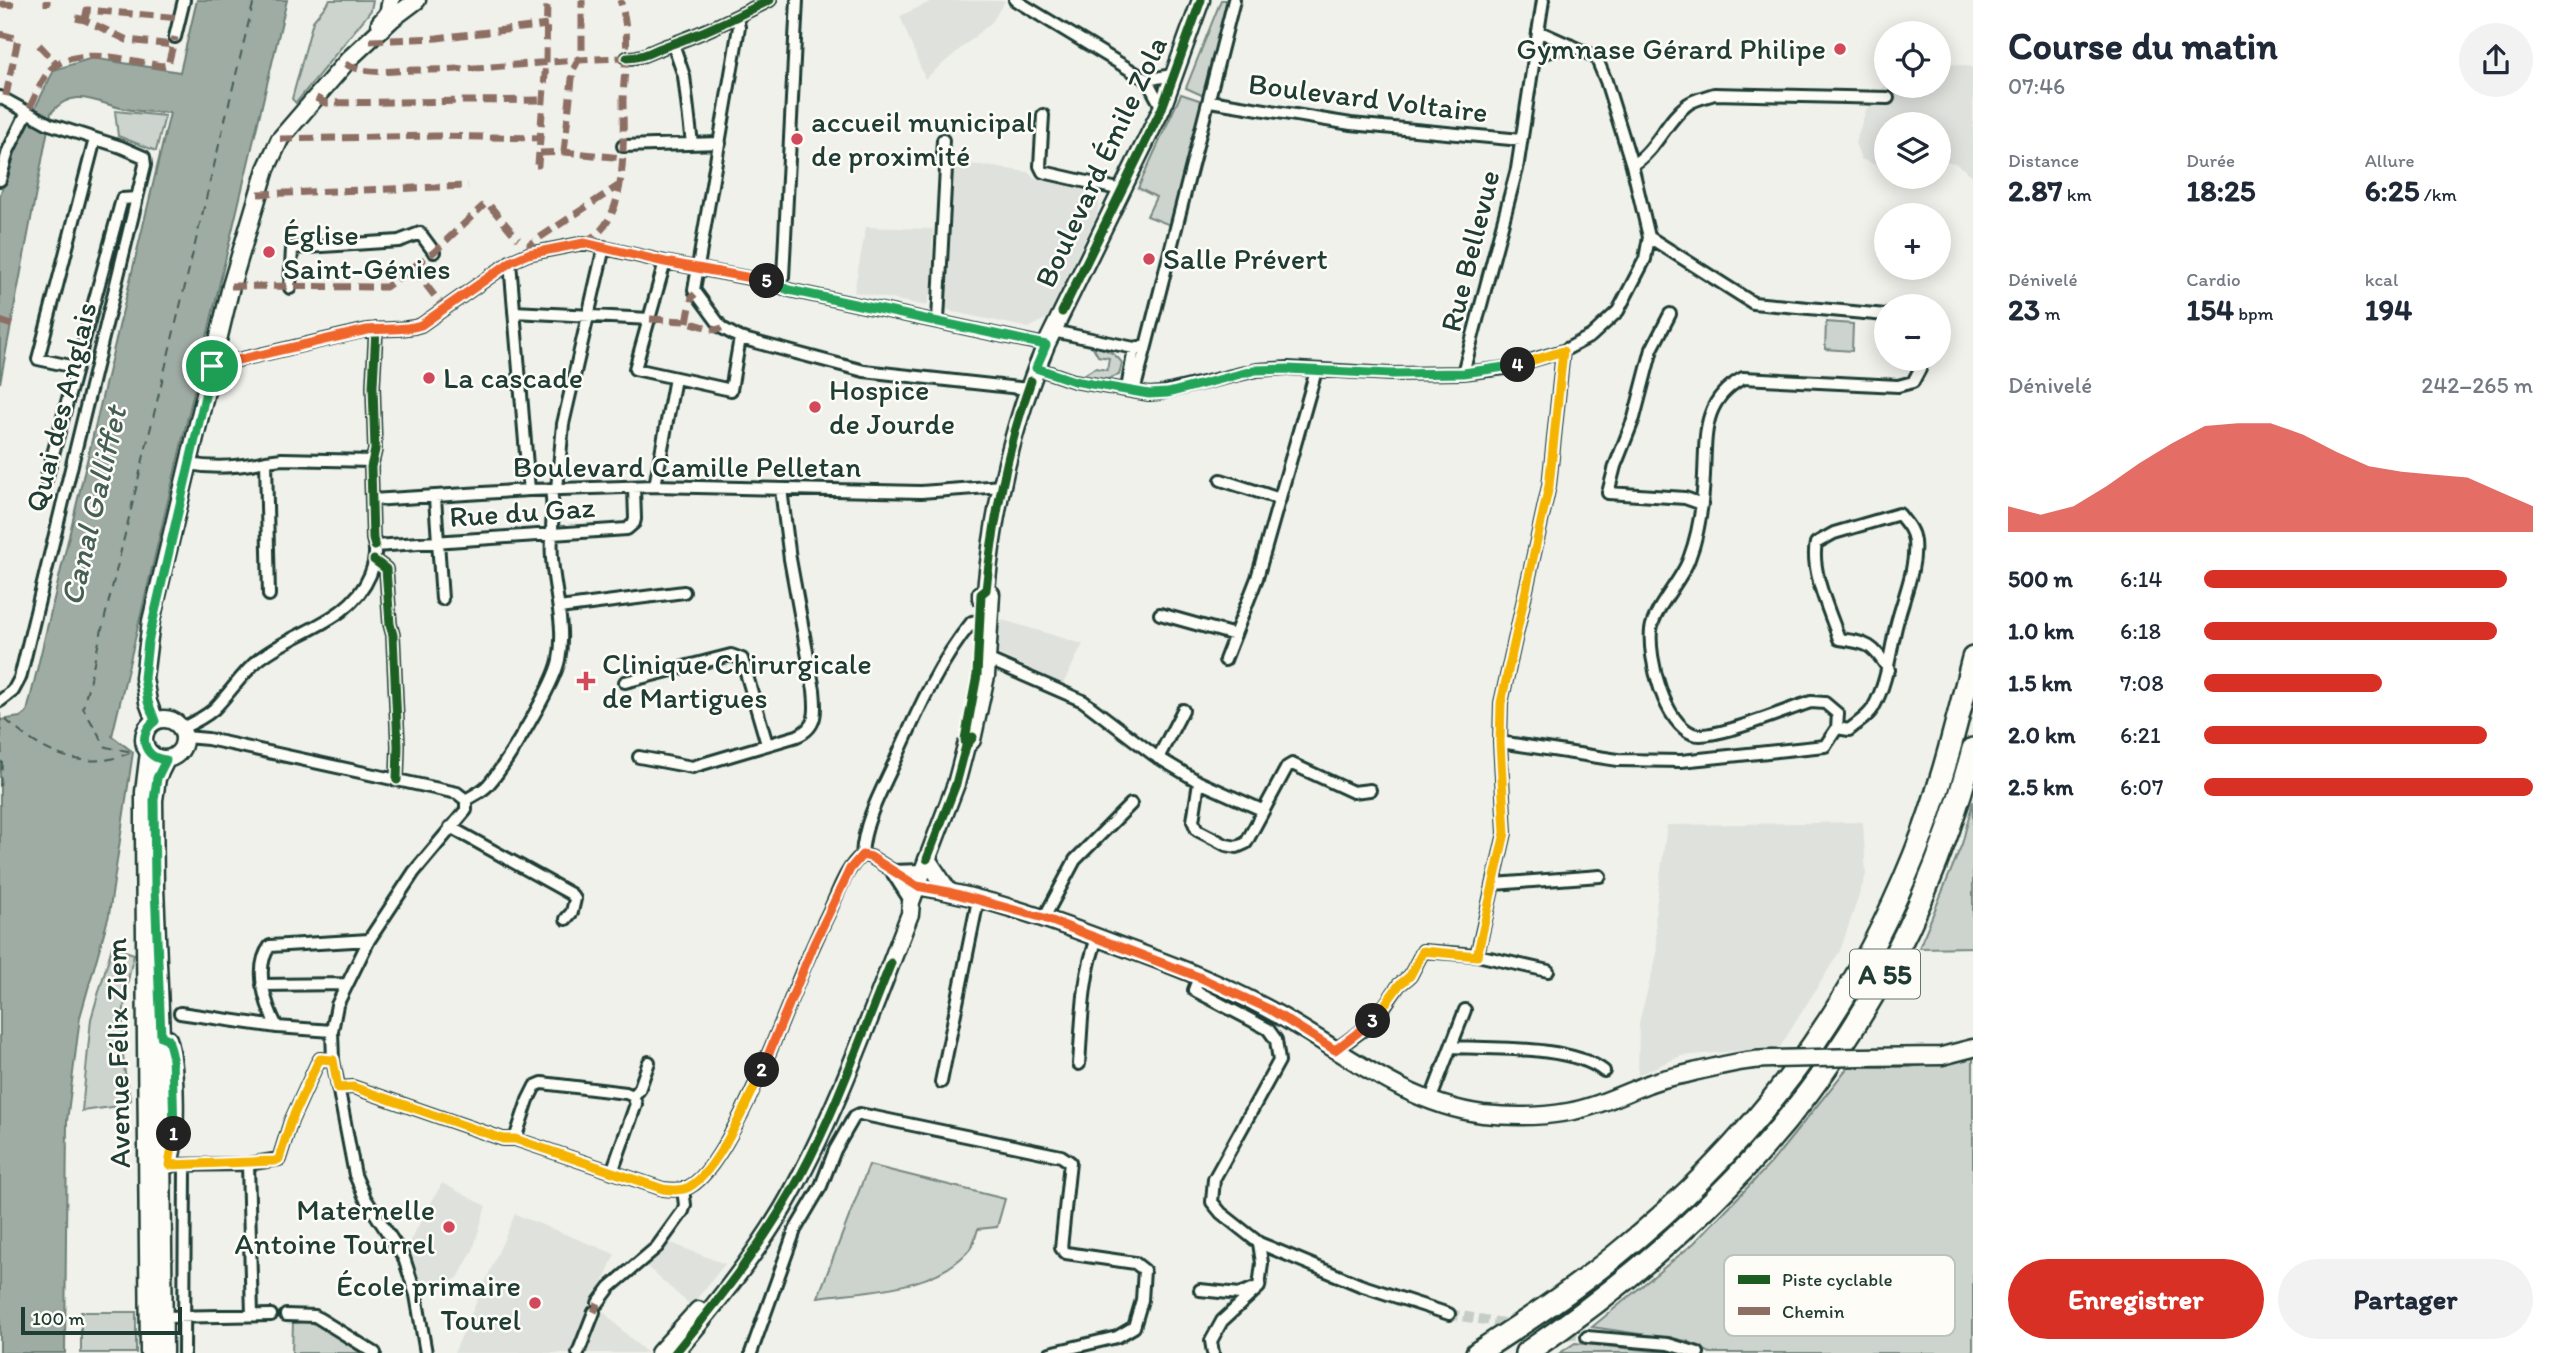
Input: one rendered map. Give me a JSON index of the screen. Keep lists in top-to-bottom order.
{
  "streets": {
    "highway": ["A 55"],
    "main road": ["Boulevard Émile Zola", "Avenue Félix Ziem"],
    "street": [
      "Boulevard Voltaire",
      "Rue Bellevue",
      "Quai des Anglais",
      "Boulevard Camille Pelletan",
      "Rue du Gaz"
    ]
  },
  "crossings": [
    ["Boulevard Voltaire", "Rue Bellevue"],
    ["Boulevard Émile Zola", "Boulevard Camille Pelletan"],
    ["Boulevard Camille Pelletan", "Rue du Gaz"]
  ],
  "water": ["Canal Galliffet"],
  "places": {
    "other": [
      "Gymnase Gérard Philipe",
      "accueil municipal de proximité",
      "Église Saint-Génies",
      "Salle Prévert",
      "La cascade",
      "Hospice de Jourde",
      "Maternelle Antoine Tourrel",
      "École primaire Tourel"
    ],
    "health": ["Clinique Chirurgicale de Martigues"]
  },
  "legend": ["Piste cyclable", "Chemin"],
  "scale_bar": "100 m",
  "page": {
    "heading": ["Course du matin", "07:46"],
    "map_buttons": ["+", "−"],
    "stats": [
      ["Distance", "2.87 km"],
      ["Durée", "18:25"],
      ["Allure", "6:25 /km"],
      ["Dénivelé", "23 m"],
      ["Cardio", "154 bpm"],
      ["kcal", "194"]
    ],
    "pins": [
      "5",
      "4",
      "3",
      "2",
      "1"
    ],
    "chart": ["Dénivelé", "242–265 m"],
    "list": [
      {
        "name": "500 m",
        "note": "6:14"
      },
      {
        "name": "1.0 km",
        "note": "6:18"
      },
      {
        "name": "1.5 km",
        "note": "7:08"
      },
      {
        "name": "2.0 km",
        "note": "6:21"
      },
      {
        "name": "2.5 km",
        "note": "6:07"
      }
    ],
    "buttons": ["Enregistrer", "Partager"],
    "scale": "100 m"
  }
}
